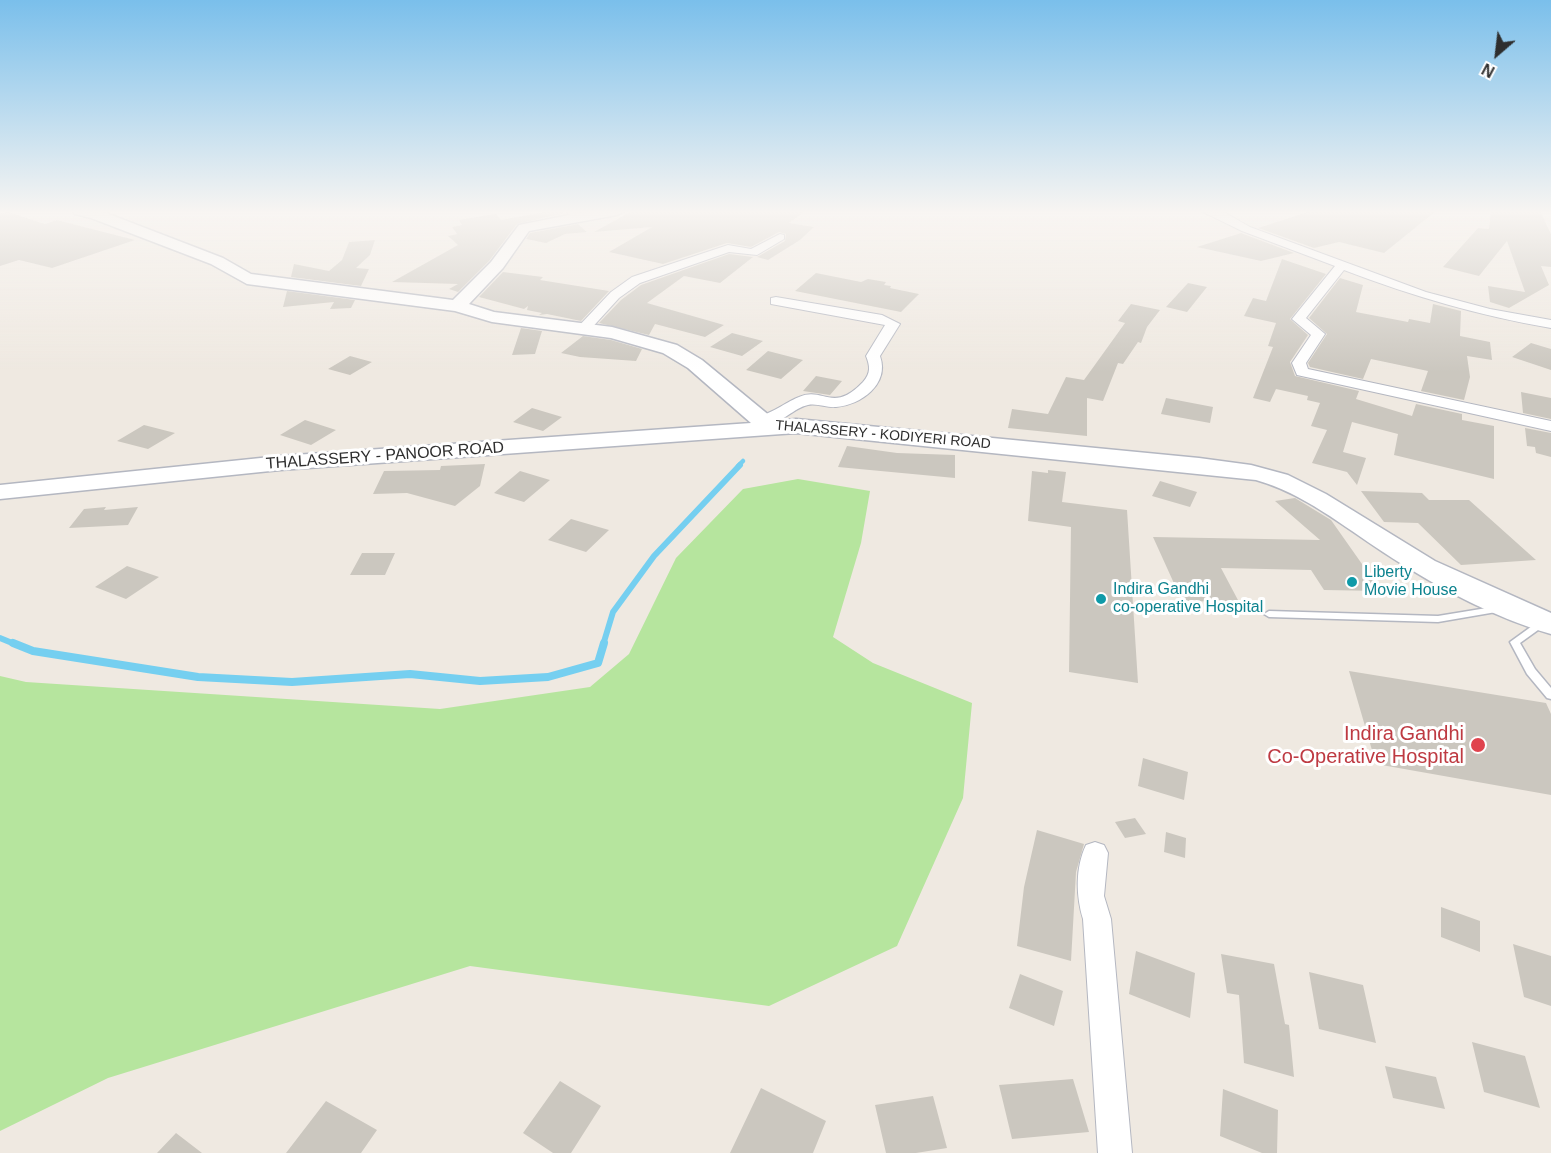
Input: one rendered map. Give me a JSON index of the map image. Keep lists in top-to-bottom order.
{
  "streets": {
    "main road": ["THALASSERY - KODIYERI ROAD", "THALASSERY - PANOOR ROAD"]
  },
  "crossings": [
    ["THALASSERY - KODIYERI ROAD", "THALASSERY - PANOOR ROAD"]
  ],
  "places": ["Liberty Movie House", "Indira Gandhi co-operative Hospital", "Indira Gandhi Co-Operative Hospital"],
  "north": "bottom left"
}
